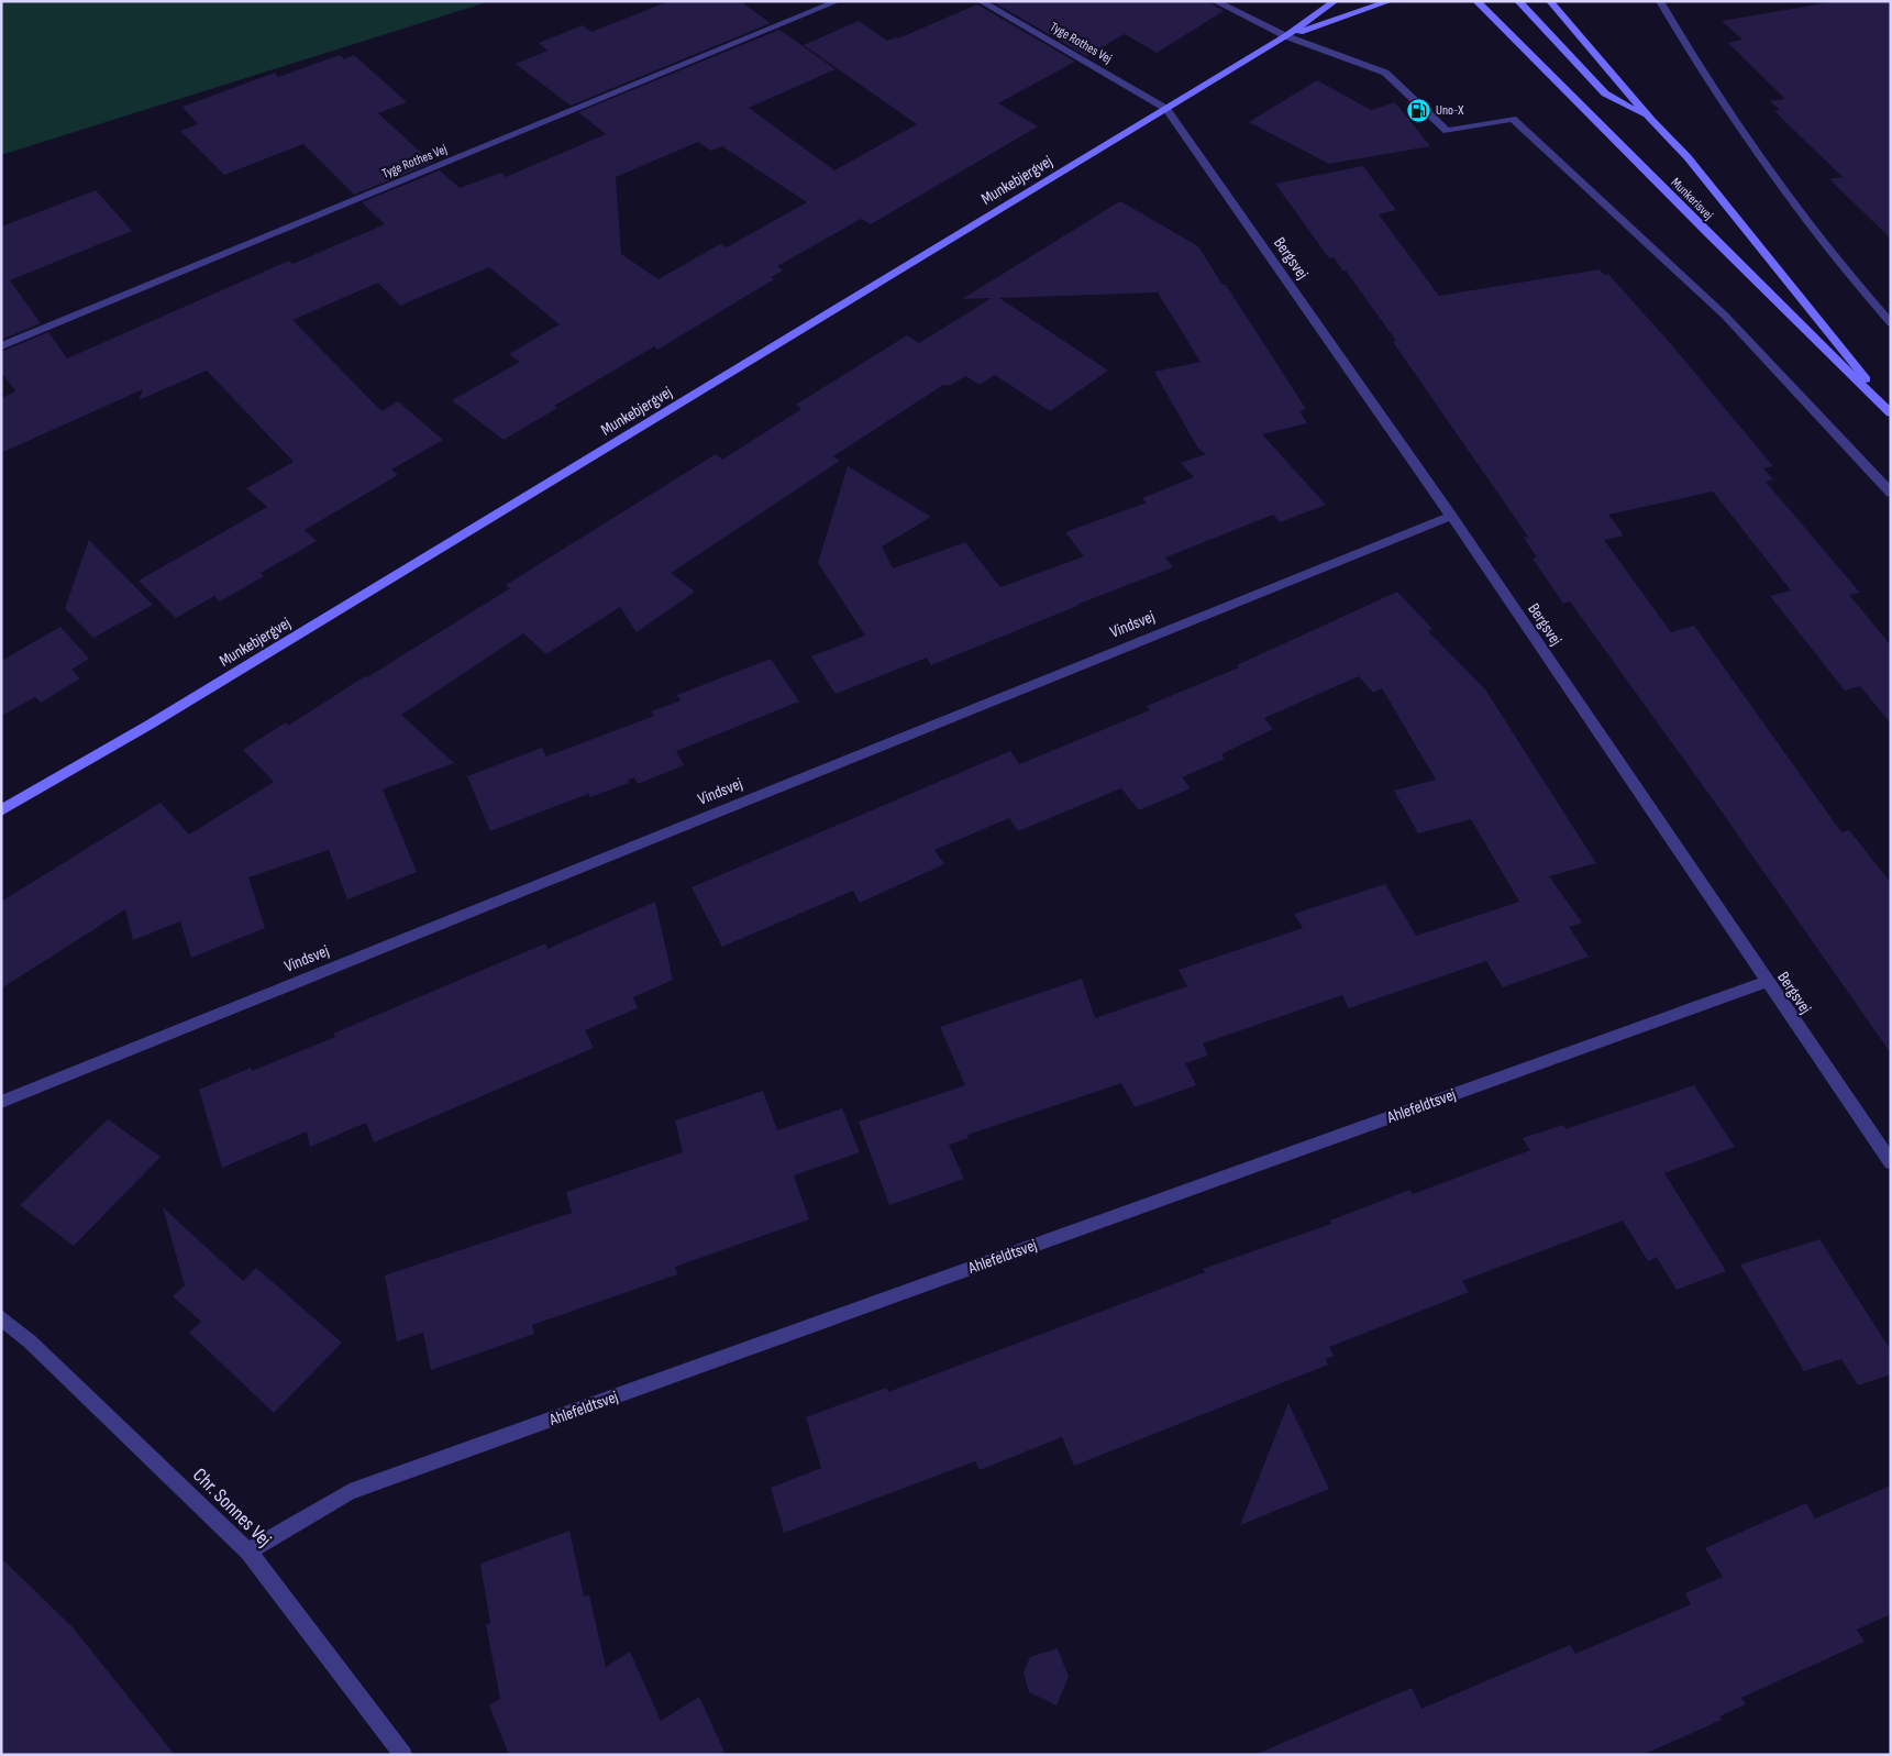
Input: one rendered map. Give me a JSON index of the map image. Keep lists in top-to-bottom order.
{
  "streets": {
    "street": [
      "Tyge Rothes Vej",
      "Munkebjergvej",
      "Munkerisvej",
      "Bergsvej",
      "Vindsvej",
      "Ahlefeldtsvej",
      "Chr. Sonnes Vej"
    ]
  },
  "crossings": [
    ["Tyge Rothes Vej", "Munkebjergvej"],
    ["Tyge Rothes Vej", "Bergsvej"],
    ["Munkebjergvej", "Bergsvej"],
    ["Bergsvej", "Vindsvej"],
    ["Bergsvej", "Ahlefeldtsvej"],
    ["Ahlefeldtsvej", "Chr. Sonnes Vej"]
  ],
  "places": {
    "fuel station": ["Uno-X"]
  }
}
